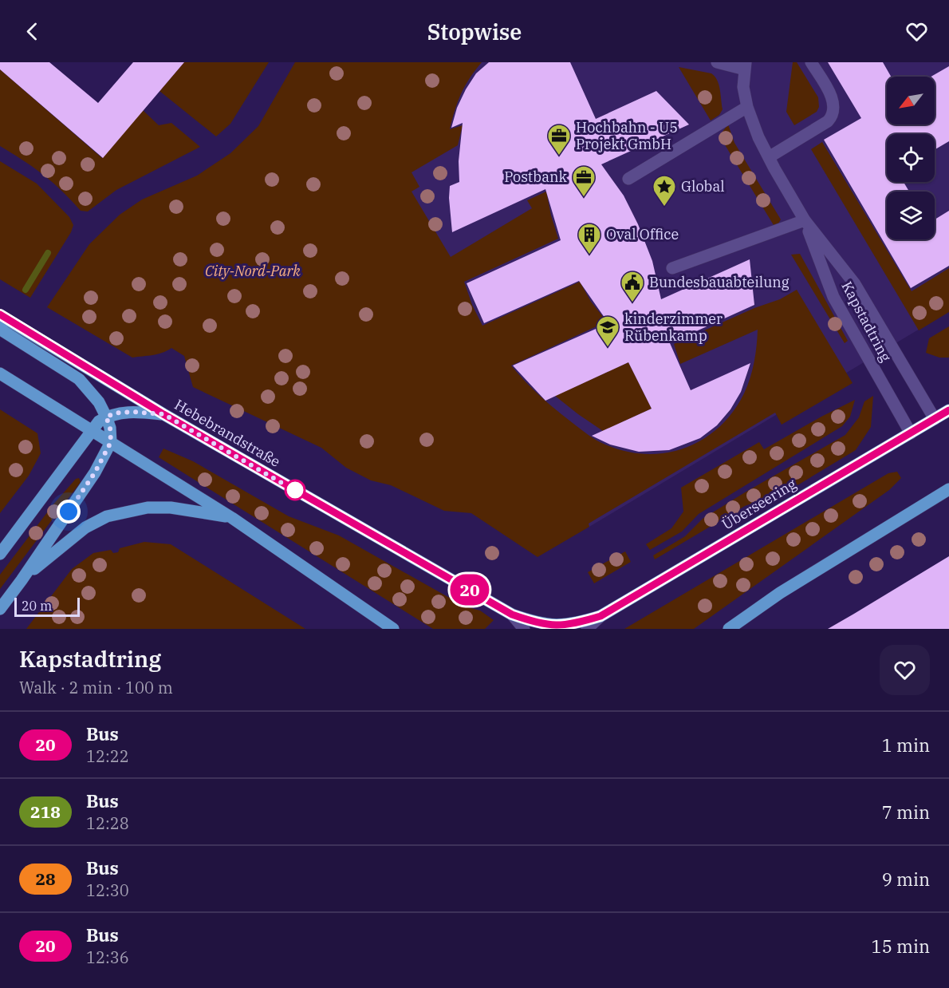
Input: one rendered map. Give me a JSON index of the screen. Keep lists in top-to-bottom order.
{
  "streets": {
    "main road": ["Hebebrandstraße", "Überseering"],
    "street": ["Kapstadtring"]
  },
  "crossings": [
    ["Kapstadtring", "Überseering"],
    ["Hebebrandstraße", "Überseering"]
  ],
  "parks": ["City-Nord-Park"],
  "places": {
    "office": ["Hochbahn - U5 Projekt GmbH", "Postbank"],
    "place": ["Global"],
    "building": ["Oval Office"],
    "public building": ["Bundesbauabteilung"],
    "school or university": ["kinderzimmer Rübenkamp"]
  },
  "lines": ["bus line 20"],
  "scale_bar": "20 m",
  "north": "bottom left",
  "page": {
    "header": "Stopwise",
    "on_map": "20",
    "scale": "20 m",
    "heading": ["Kapstadtring", "Walk · 2 min · 100 m"],
    "list": [
      {
        "mark": "20",
        "name": "Bus",
        "note": "12:22",
        "value": "1 min"
      },
      {
        "mark": "218",
        "name": "Bus",
        "note": "12:28",
        "value": "7 min"
      },
      {
        "mark": "28",
        "name": "Bus",
        "note": "12:30",
        "value": "9 min"
      },
      {
        "mark": "20",
        "name": "Bus",
        "note": "12:36",
        "value": "15 min"
      }
    ]
  }
}
